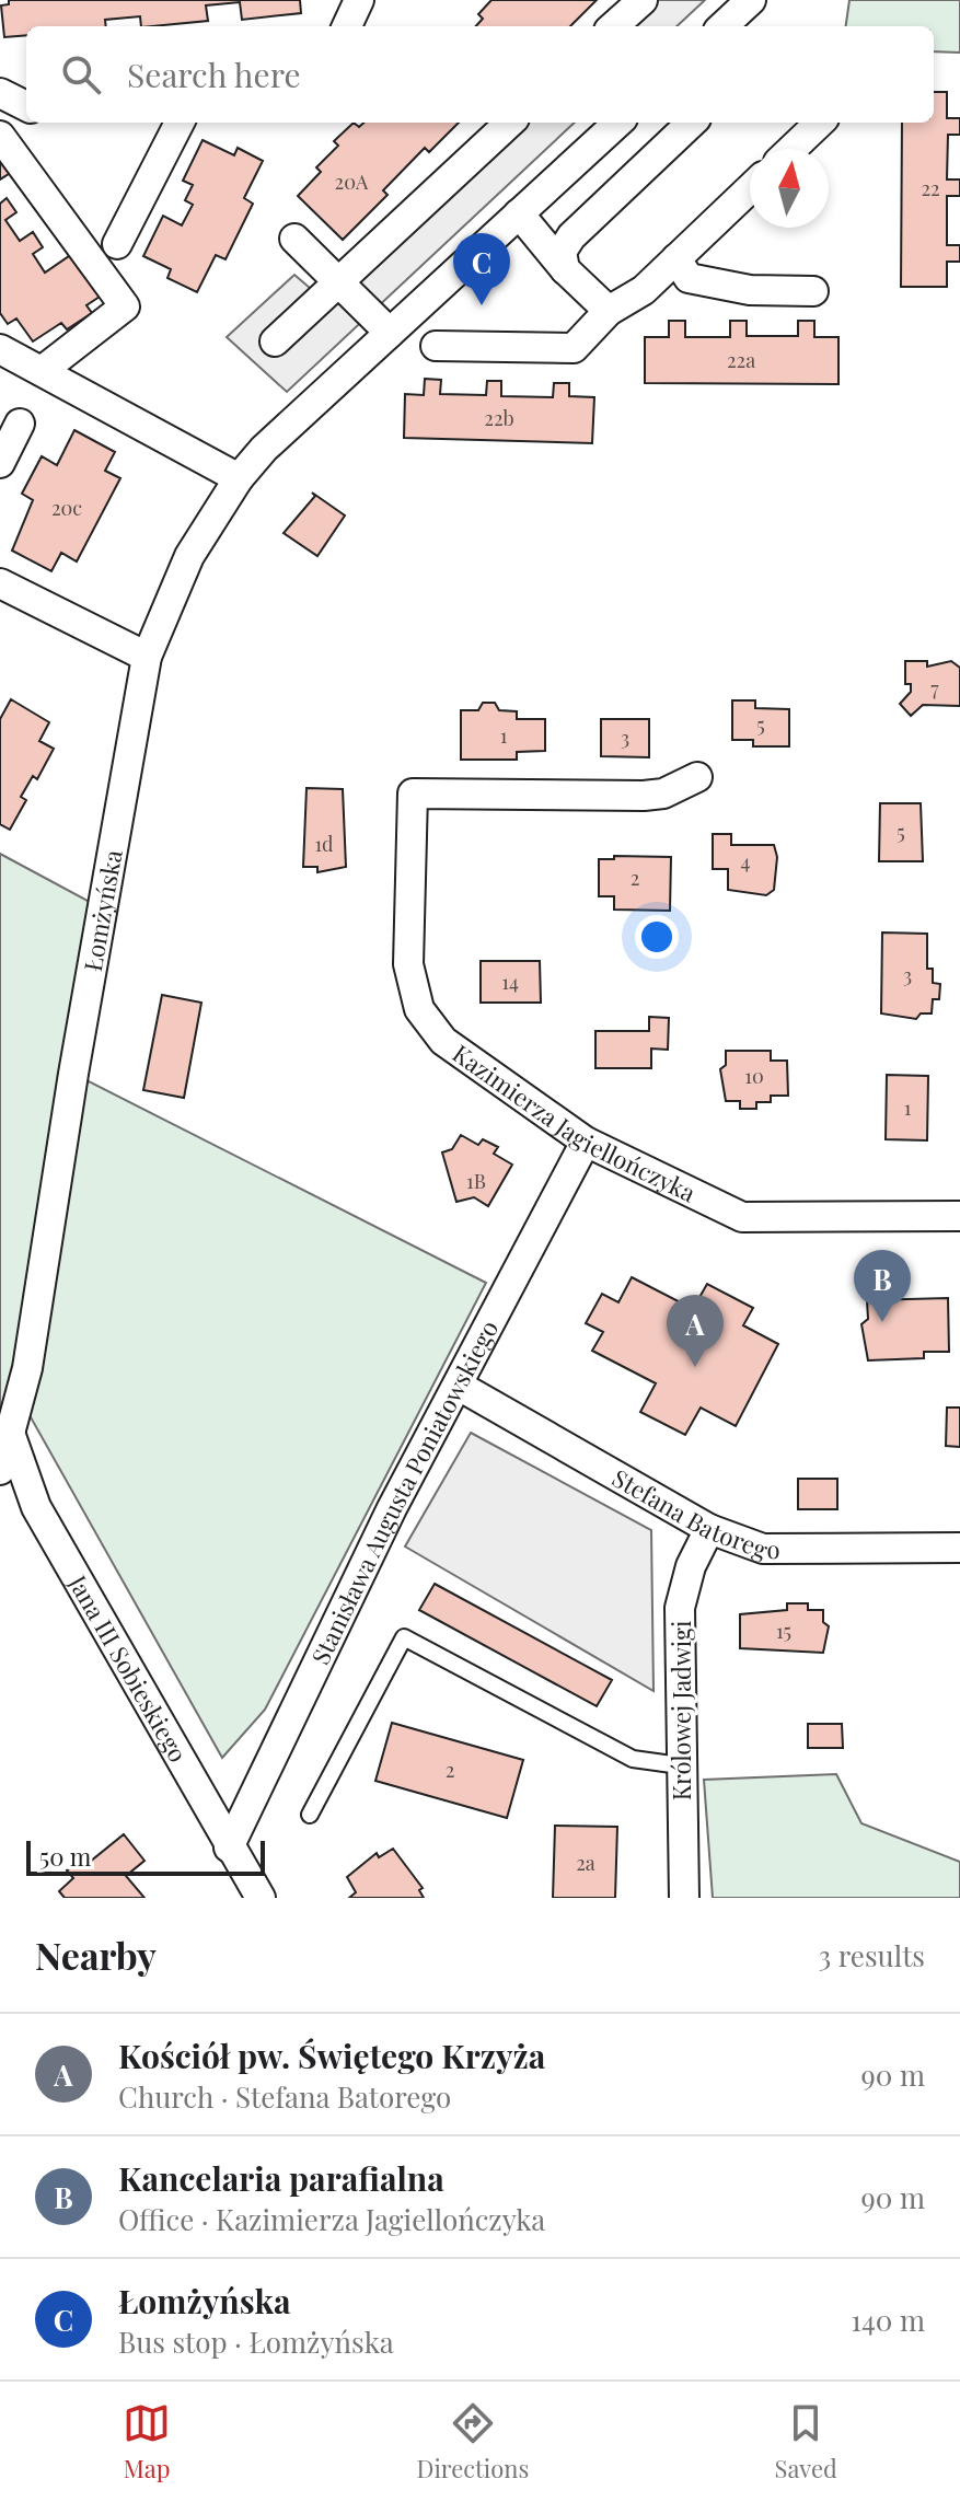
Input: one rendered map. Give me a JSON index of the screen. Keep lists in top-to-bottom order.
{
  "streets": {
    "street": [
      "Łomżyńska",
      "Kazimierza Jagiellończyka",
      "Stanisława Augusta Poniatowskiego",
      "Stefana Batorego",
      "Jana III Sobieskiego",
      "Królowej Jadwigi"
    ]
  },
  "crossings": [
    ["Łomżyńska", "Jana III Sobieskiego"],
    ["Kazimierza Jagiellończyka", "Stanisława Augusta Poniatowskiego"],
    ["Stanisława Augusta Poniatowskiego", "Stefana Batorego"],
    ["Stanisława Augusta Poniatowskiego", "Jana III Sobieskiego"],
    ["Stefana Batorego", "Królowej Jadwigi"]
  ],
  "house_numbers": [
    "20A",
    "22",
    "22a",
    "22b",
    "20c",
    "7",
    "5",
    "1",
    "3",
    "5",
    "1d",
    "4",
    "2",
    "3",
    "14",
    "10",
    "1",
    "1B",
    "15",
    "2",
    "2a"
  ],
  "scale_bar": "50 m",
  "north": "top",
  "page": {
    "search": "Search here",
    "pins": ["C", "B", "A"],
    "scale": "50 m",
    "heading": ["Nearby", "3 results"],
    "list": [
      {
        "mark": "A",
        "name": "Kościół pw. Świętego Krzyża",
        "note": "Church · Stefana Batorego",
        "value": "90 m"
      },
      {
        "mark": "B",
        "name": "Kancelaria parafialna",
        "note": "Office · Kazimierza Jagiellończyka",
        "value": "90 m"
      },
      {
        "mark": "C",
        "name": "Łomżyńska",
        "note": "Bus stop · Łomżyńska",
        "value": "140 m"
      }
    ],
    "nav": ["Map", "Directions", "Saved"]
  }
}
